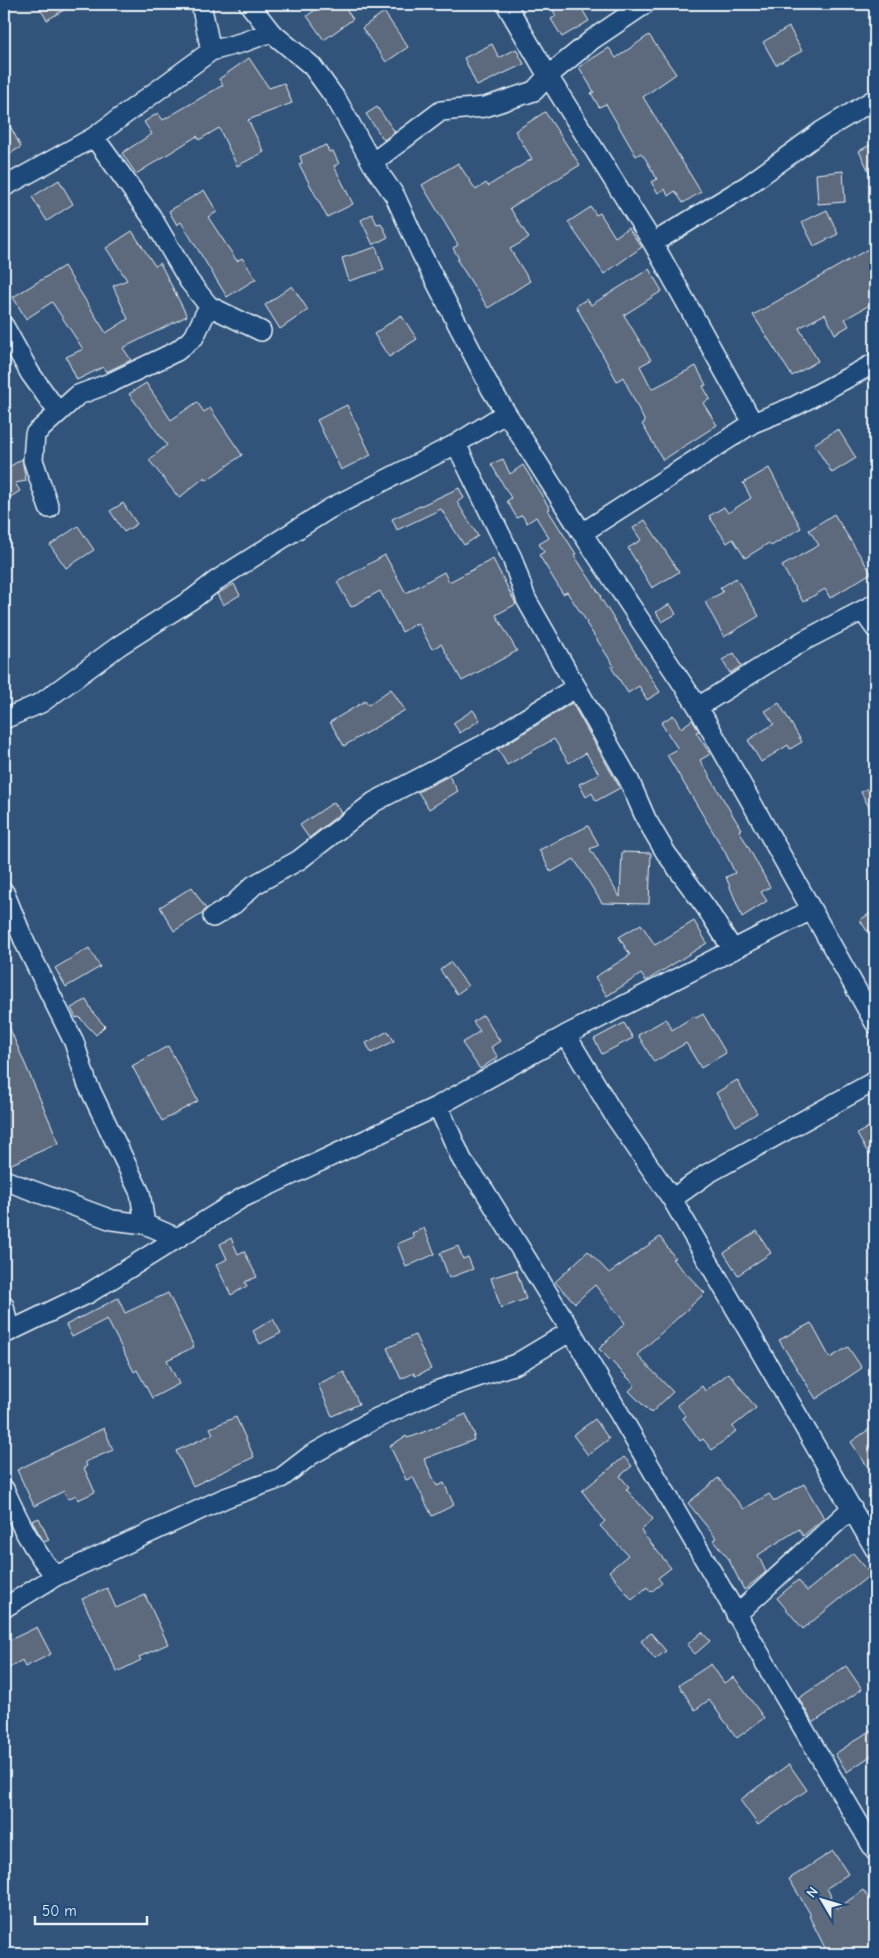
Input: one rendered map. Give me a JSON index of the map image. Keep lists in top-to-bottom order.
{
  "scale_bar": "50 m",
  "north": "top left"
}
